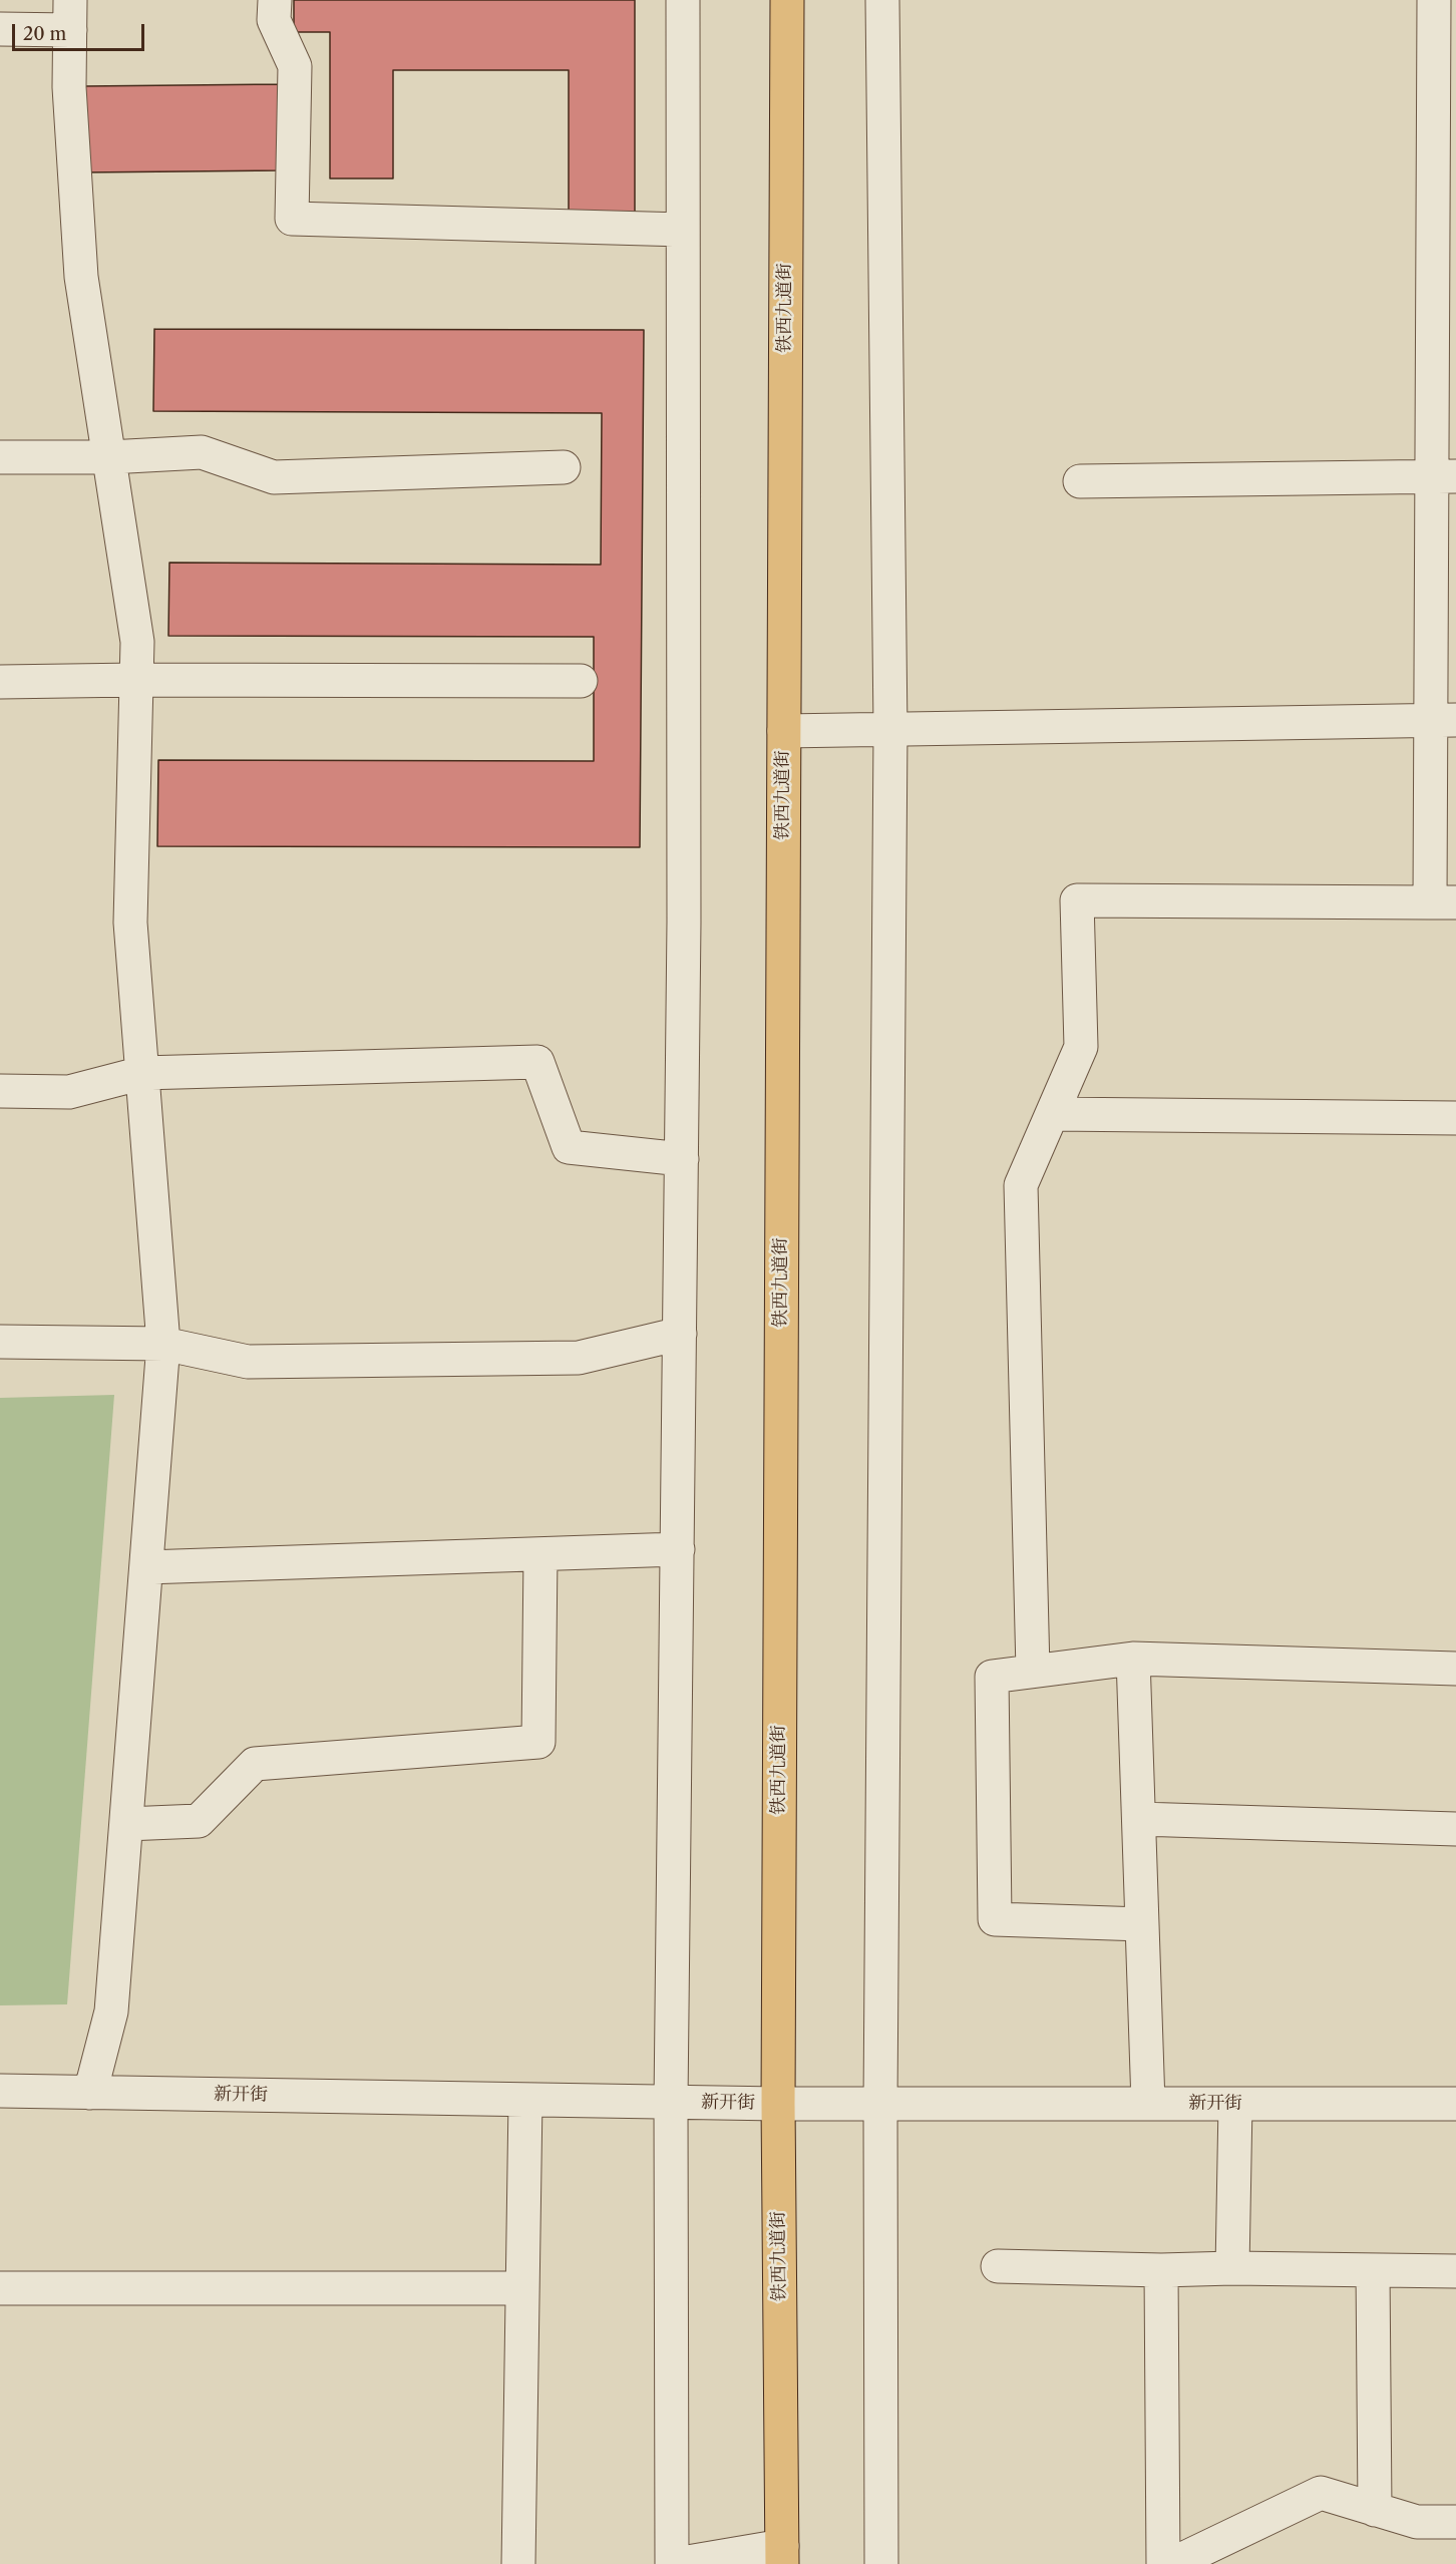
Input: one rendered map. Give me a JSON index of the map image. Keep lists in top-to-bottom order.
{
  "streets": {
    "main road": ["铁西九道街"],
    "street": ["新开街"]
  },
  "crossings": [
    ["铁西九道街", "新开街"]
  ],
  "scale_bar": "20 m"
}
